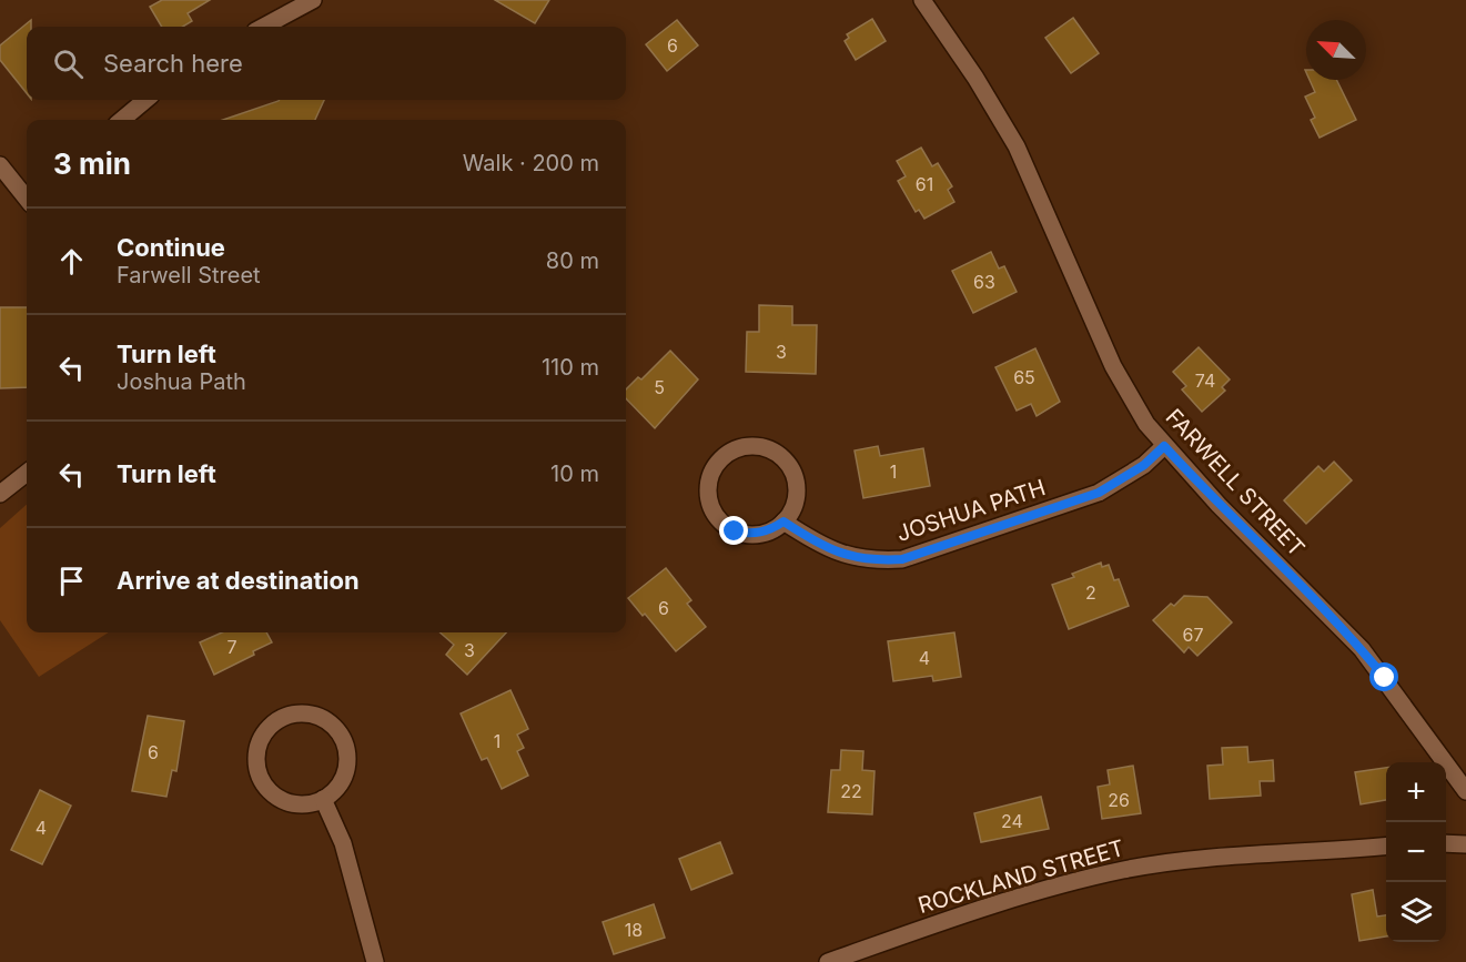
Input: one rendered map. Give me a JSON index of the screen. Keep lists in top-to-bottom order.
{
  "streets": {
    "street": ["FARWELL STREET", "JOSHUA PATH", "ROCKLAND STREET"]
  },
  "crossings": [
    ["FARWELL STREET", "JOSHUA PATH"]
  ],
  "house_numbers": [
    "6",
    "61",
    "63",
    "3",
    "65",
    "74",
    "5",
    "1",
    "2",
    "6",
    "67",
    "7",
    "3",
    "4",
    "1",
    "6",
    "22",
    "26",
    "24",
    "4",
    "18"
  ],
  "north": "top left",
  "page": {
    "search": "Search here",
    "heading": ["3 min", "Walk · 200 m"],
    "list": [
      ["Continue", "Farwell Street", "80 m"],
      ["Turn left", "Joshua Path", "110 m"],
      ["Turn left", "10 m"],
      "Arrive at destination"
    ],
    "map_buttons": ["+", "−"]
  }
}
